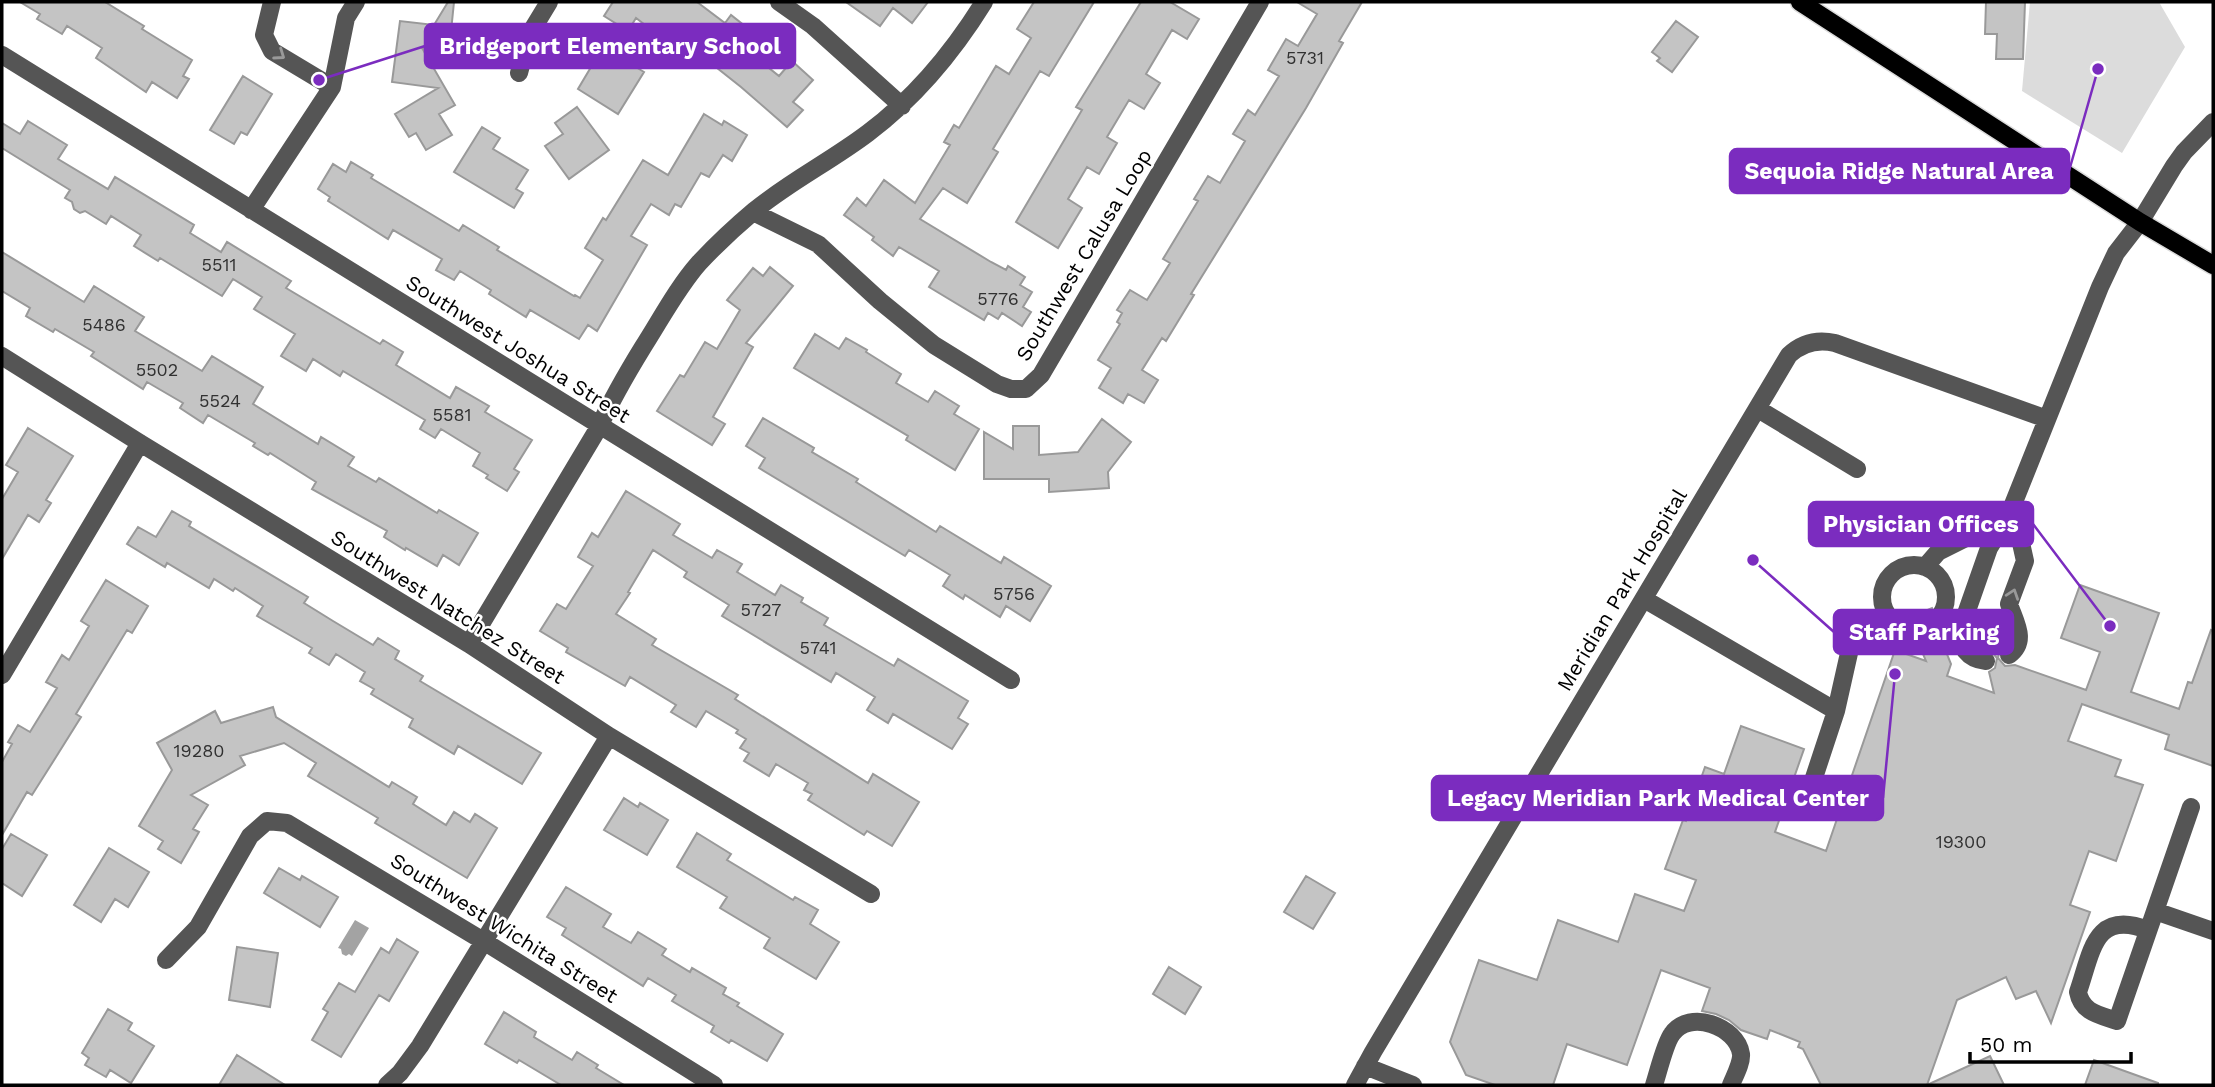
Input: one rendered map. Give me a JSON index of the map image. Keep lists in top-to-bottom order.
{
  "streets": {
    "street": [
      "Southwest Calusa Loop",
      "Southwest Joshua Street",
      "Meridian Park Hospital",
      "Southwest Natchez Street",
      "Southwest Wichita Street"
    ]
  },
  "places": [
    "Sequoia Ridge Natural Area",
    "Bridgeport Elementary School",
    "Staff Parking",
    "Physician Offices",
    "Legacy Meridian Park Medical Center"
  ],
  "house_numbers": [
    "5731",
    "5511",
    "5776",
    "5486",
    "5502",
    "5524",
    "5581",
    "5756",
    "5727",
    "5741",
    "19280",
    "19300"
  ],
  "scale_bar": "50 m"
}
